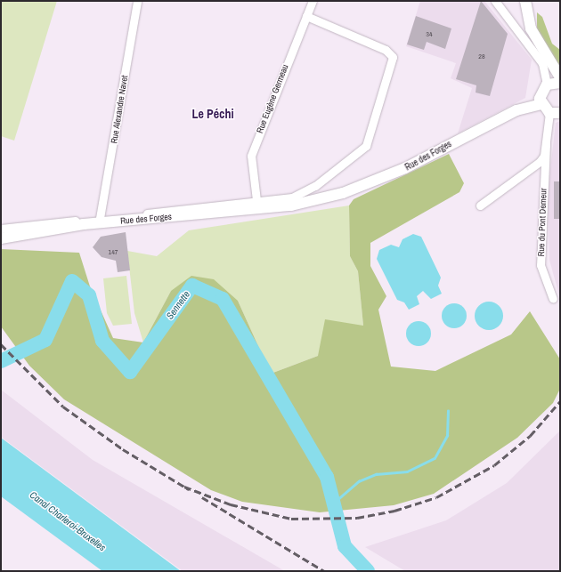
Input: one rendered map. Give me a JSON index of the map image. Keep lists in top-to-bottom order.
{
  "streets": {
    "main road": ["Rue des Forges"],
    "street": ["Rue Eugène Germeau", "Rue Alexandre Navet", "Rue du Pont Demeur"]
  },
  "crossings": [
    ["Rue Eugène Germeau", "Rue des Forges"],
    ["Rue Alexandre Navet", "Rue des Forges"]
  ],
  "districts": ["Le Péchi"],
  "water": ["Sennette", "Canal Charleroi-Bruxelles"],
  "house_numbers": ["34", "28", "147"]
}
